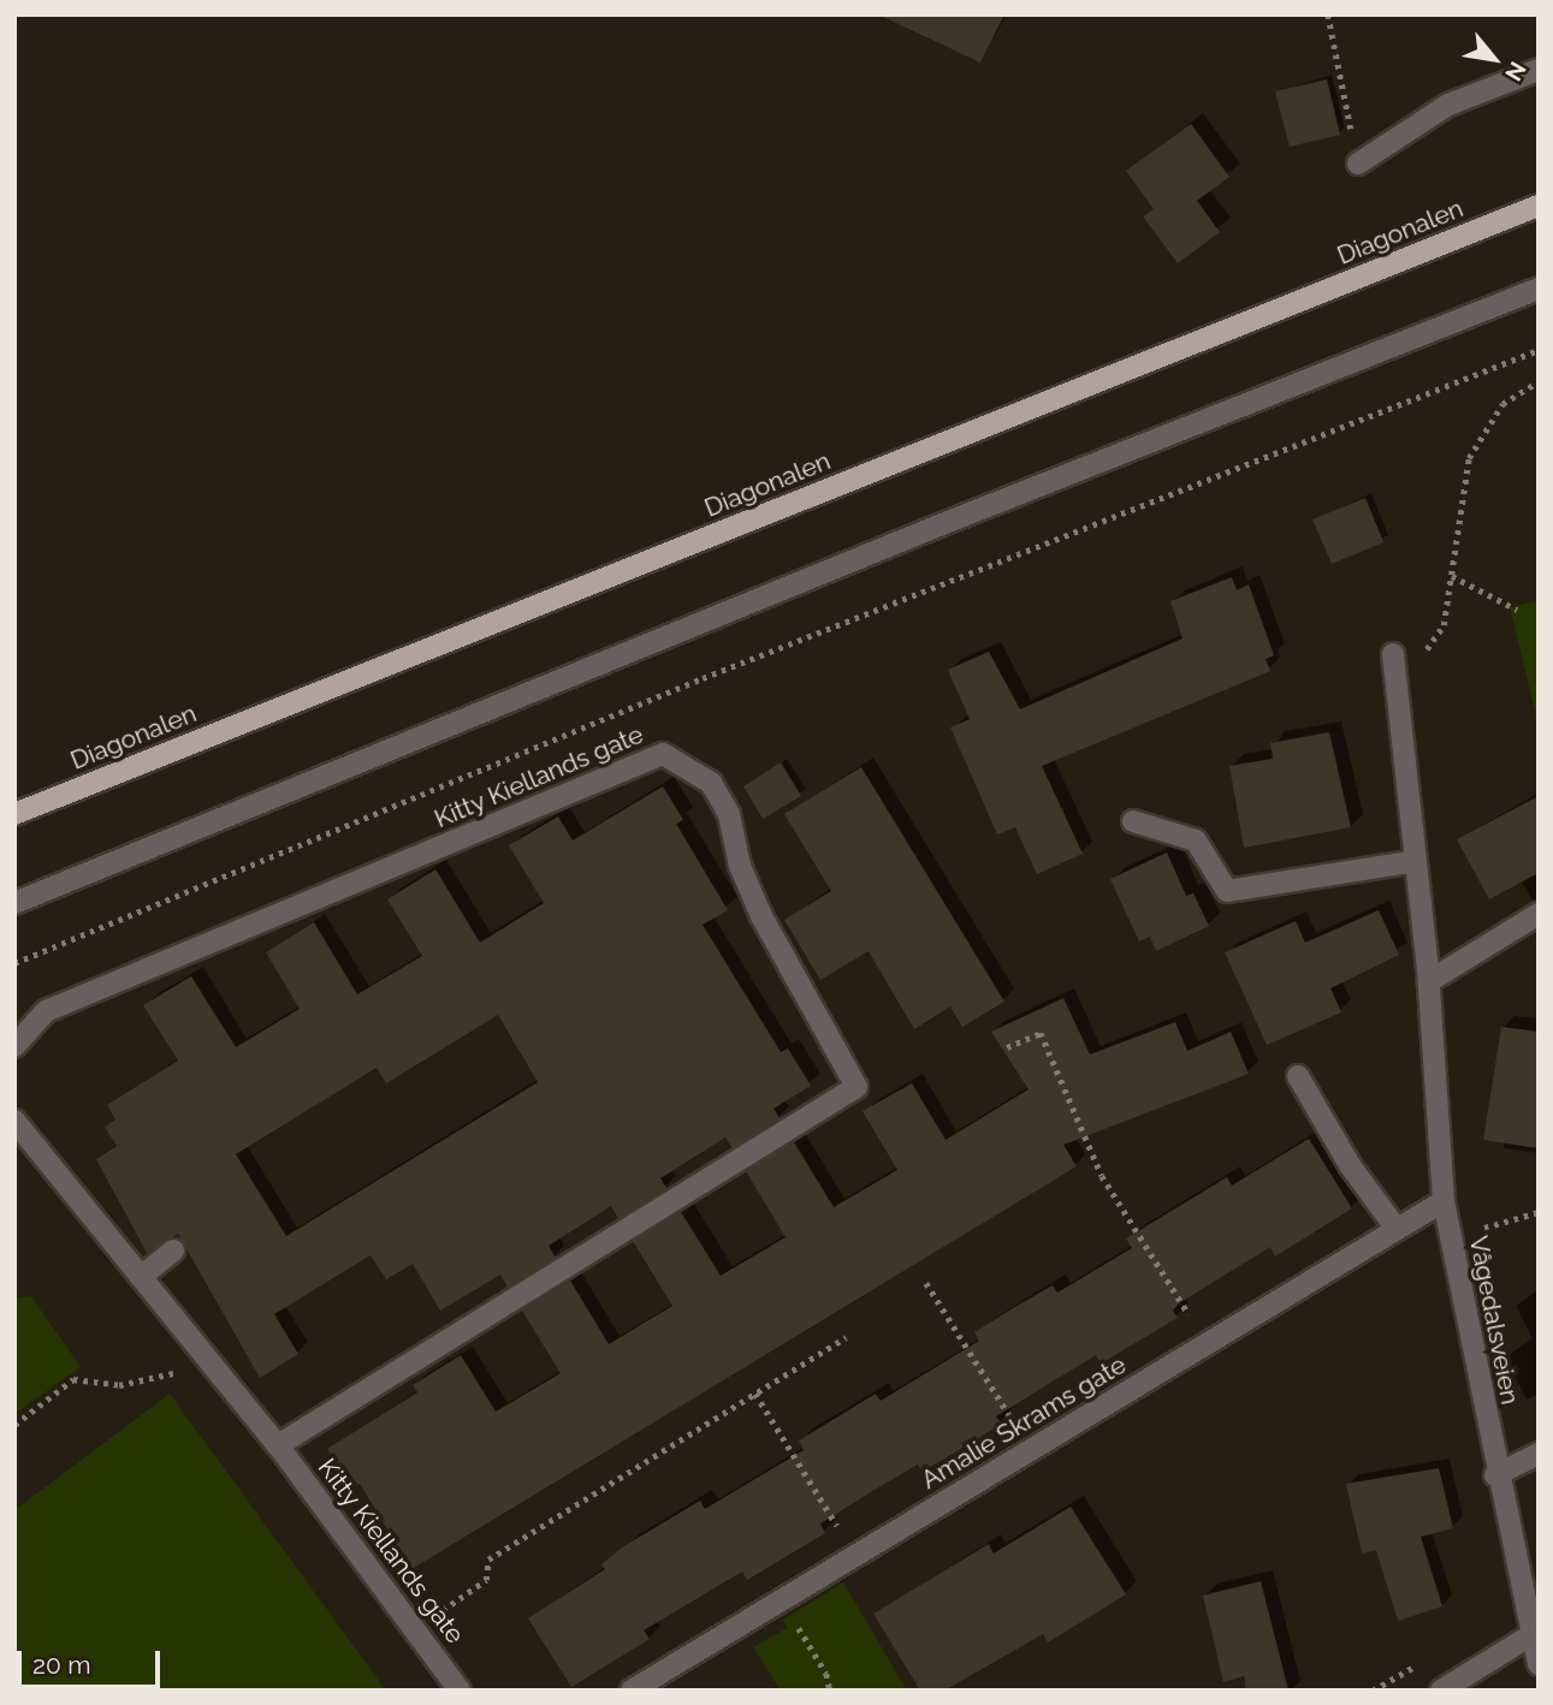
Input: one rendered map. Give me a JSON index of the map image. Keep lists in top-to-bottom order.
{
  "streets": {
    "main road": ["Diagonalen"],
    "street": ["Kitty Kiellands gate", "Vågedalsveien", "Amalie Skrams gate"]
  },
  "crossings": [
    ["Vågedalsveien", "Amalie Skrams gate"]
  ],
  "scale_bar": "20 m",
  "north": "bottom right"
}
